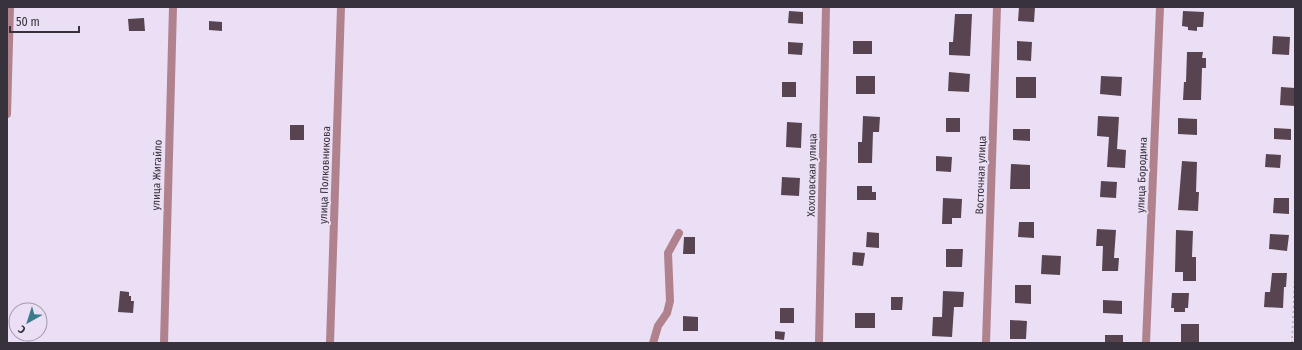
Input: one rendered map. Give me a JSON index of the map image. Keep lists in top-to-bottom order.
{
  "streets": {
    "street": [
      "улица Жигайло",
      "улица Полковникова",
      "Хохловская улица",
      "Восточная улица",
      "улица Бородина"
    ]
  },
  "scale_bar": "50 m",
  "north": "bottom left"
}
